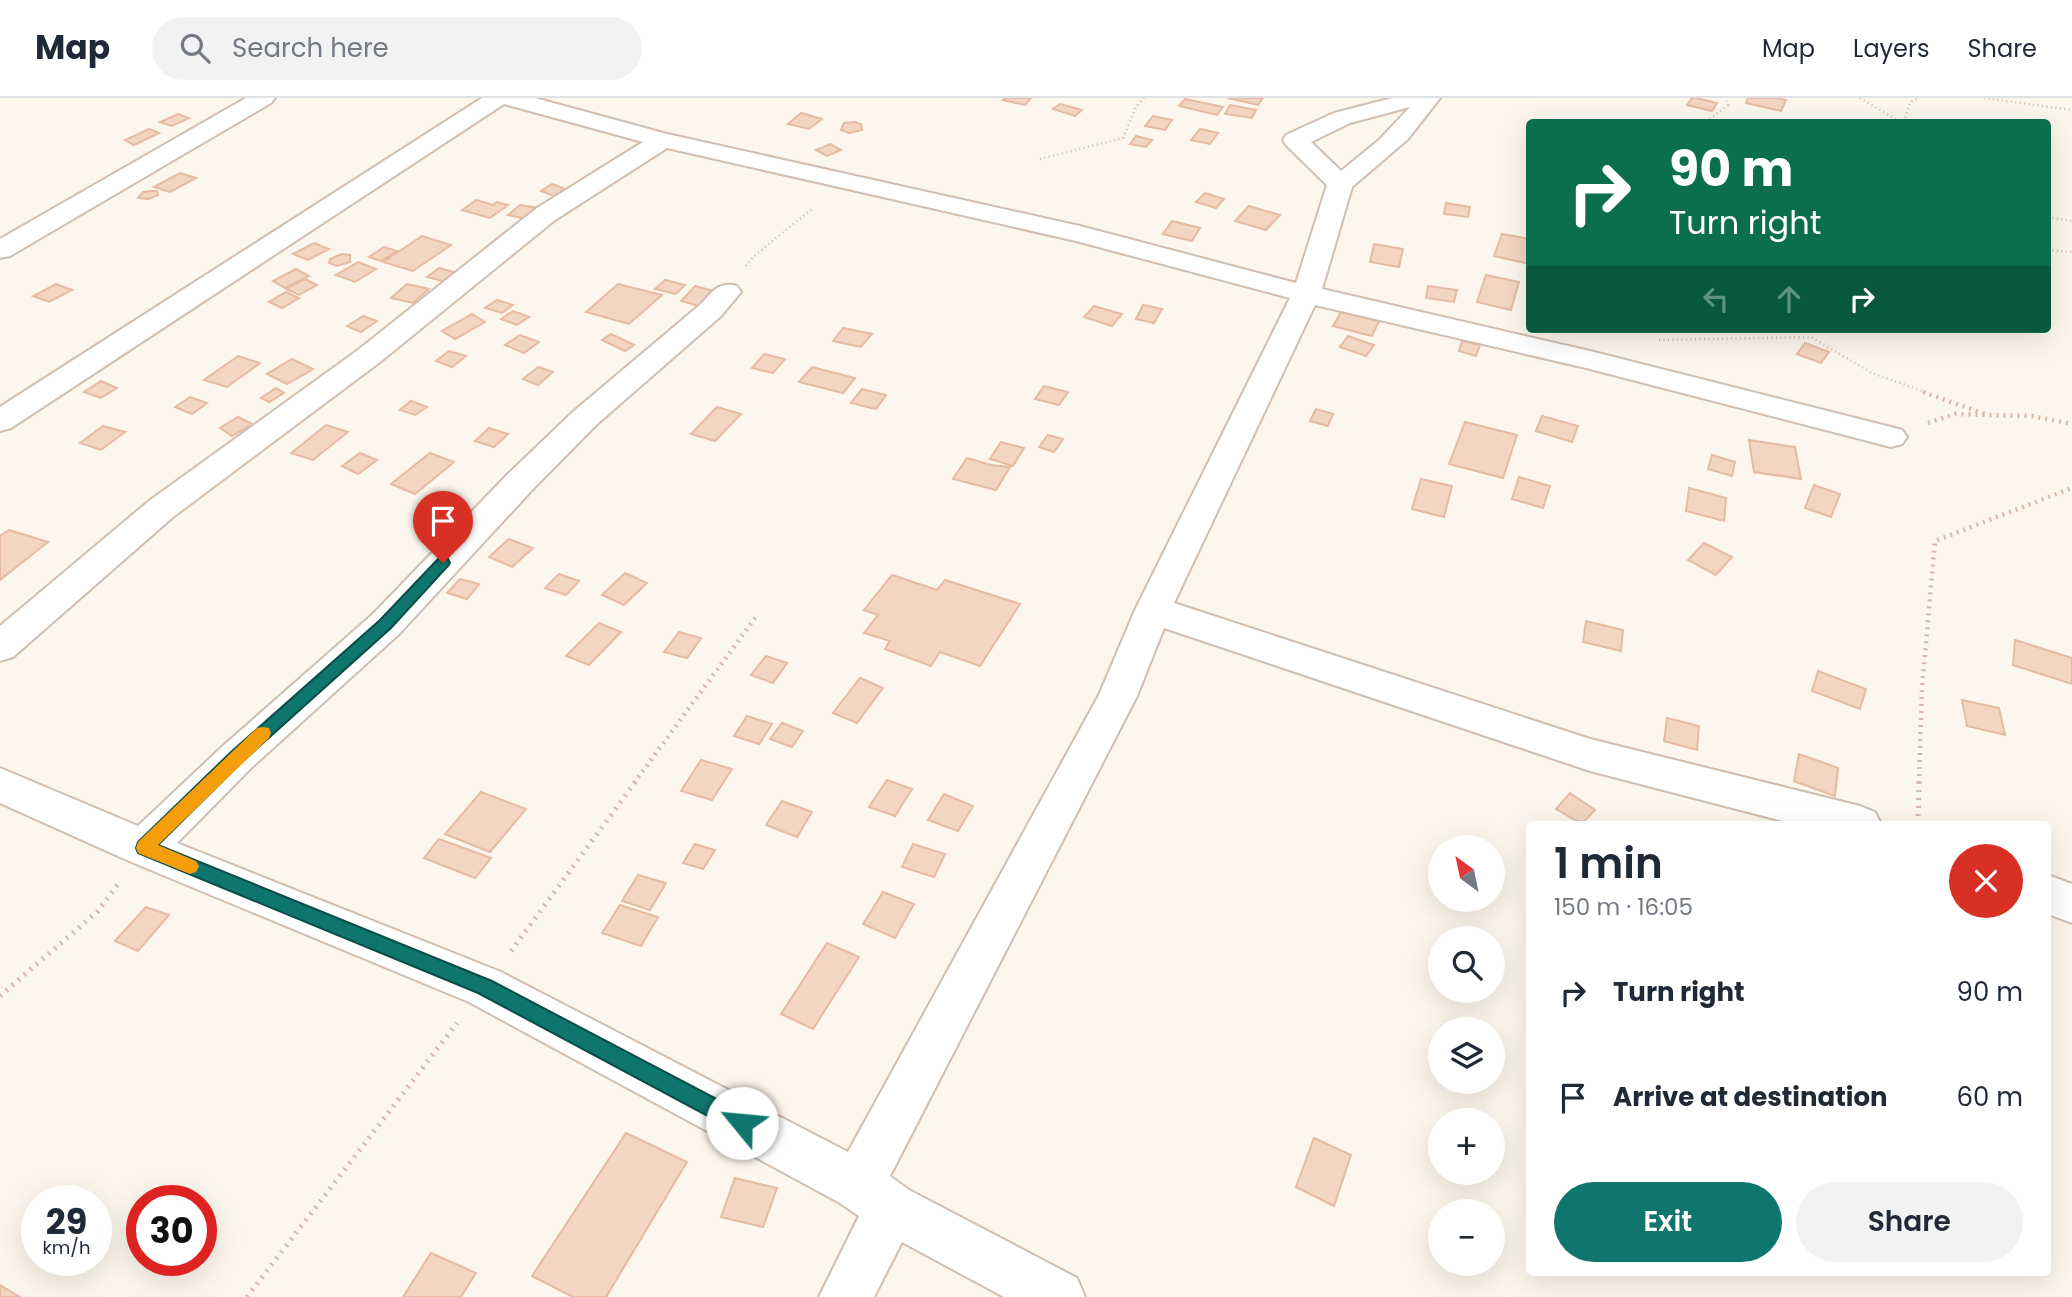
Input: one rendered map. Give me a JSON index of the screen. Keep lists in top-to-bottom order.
{
  "north": "top left",
  "page": {
    "header": "Map",
    "search": "Search here",
    "nav": ["Map", "Layers", "Share"],
    "turn": ["90 m", "Turn right"],
    "heading": ["1 min", "150 m · 16:05"],
    "map_buttons": ["+", "−"],
    "list": [
      {
        "name": "Turn right",
        "value": "90 m"
      },
      {
        "name": "Arrive at destination",
        "value": "60 m"
      }
    ],
    "buttons": ["Exit", "Share"],
    "speed": "29 km/h",
    "limit": "30"
  }
}
